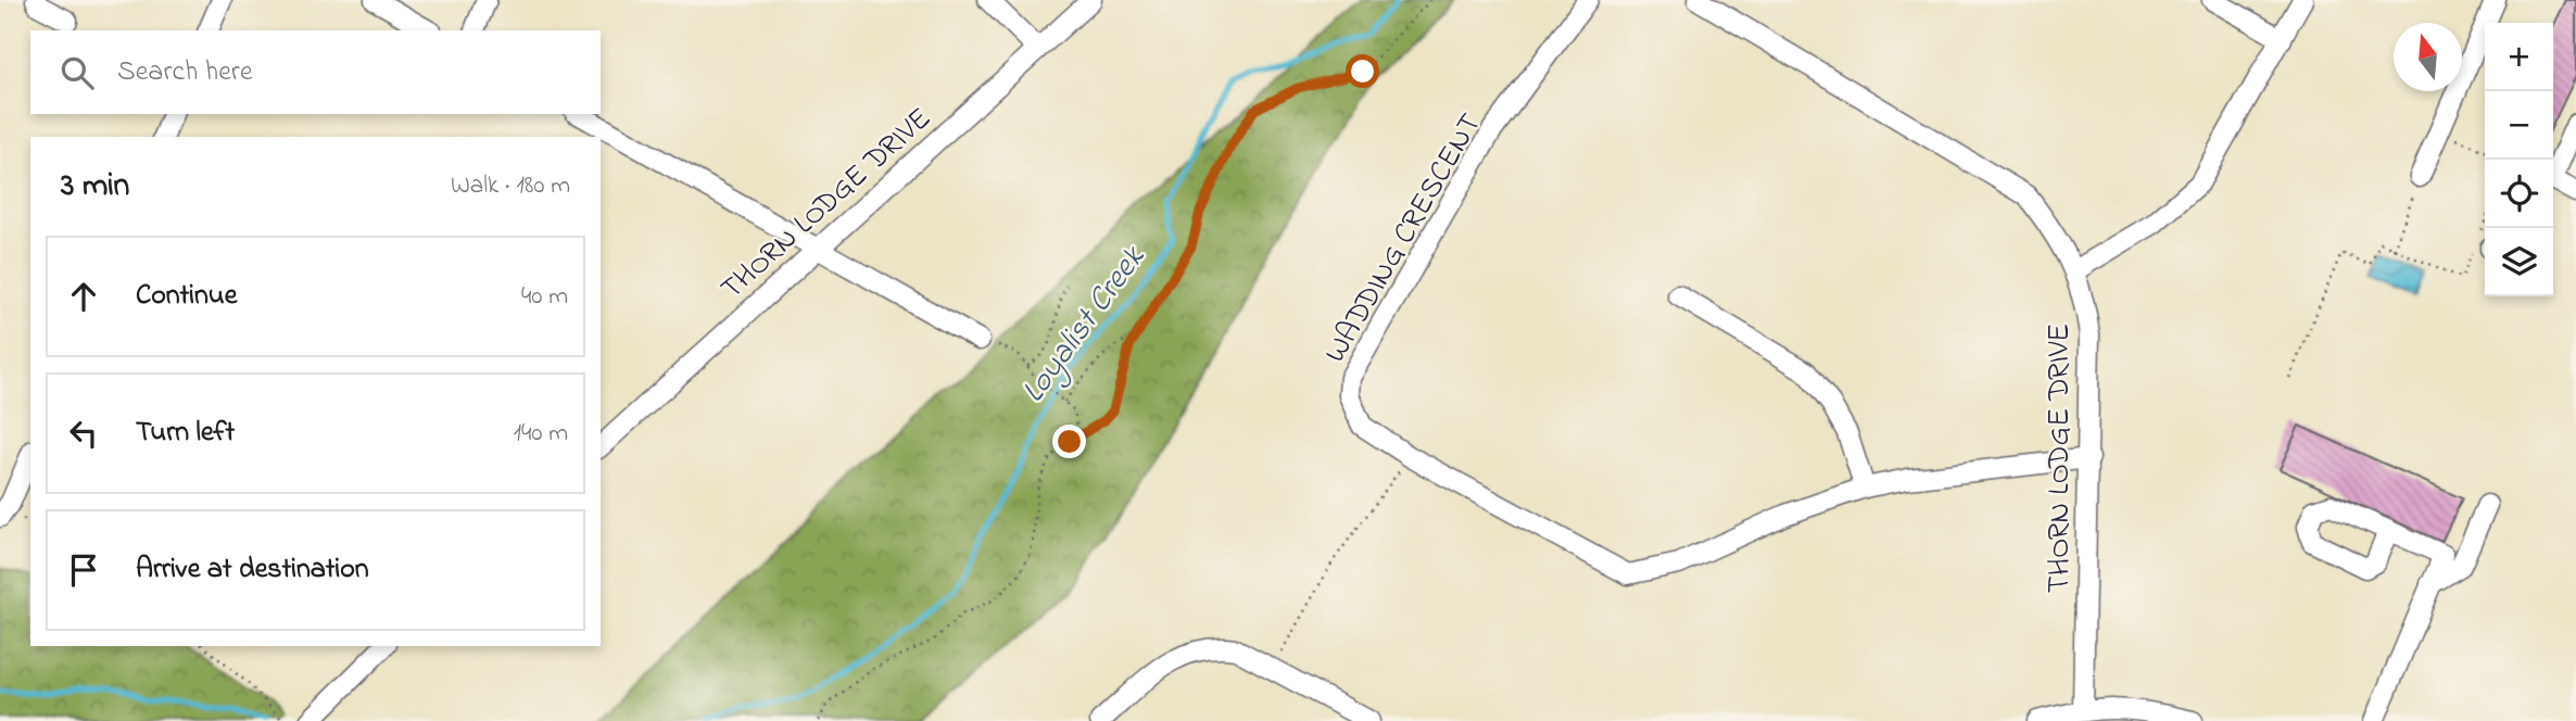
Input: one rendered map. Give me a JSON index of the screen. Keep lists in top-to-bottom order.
{
  "streets": {
    "street": ["THORN LODGE DRIVE", "WADDING CRESCENT"]
  },
  "crossings": [
    ["THORN LODGE DRIVE", "WADDING CRESCENT"]
  ],
  "water": ["Loyalist Creek"],
  "north": "top",
  "page": {
    "map_buttons": ["+", "−"],
    "search": "Search here",
    "heading": ["3 min", "Walk · 180 m"],
    "list": [
      ["Continue", "40 m"],
      ["Turn left", "140 m"],
      "Arrive at destination"
    ]
  }
}
